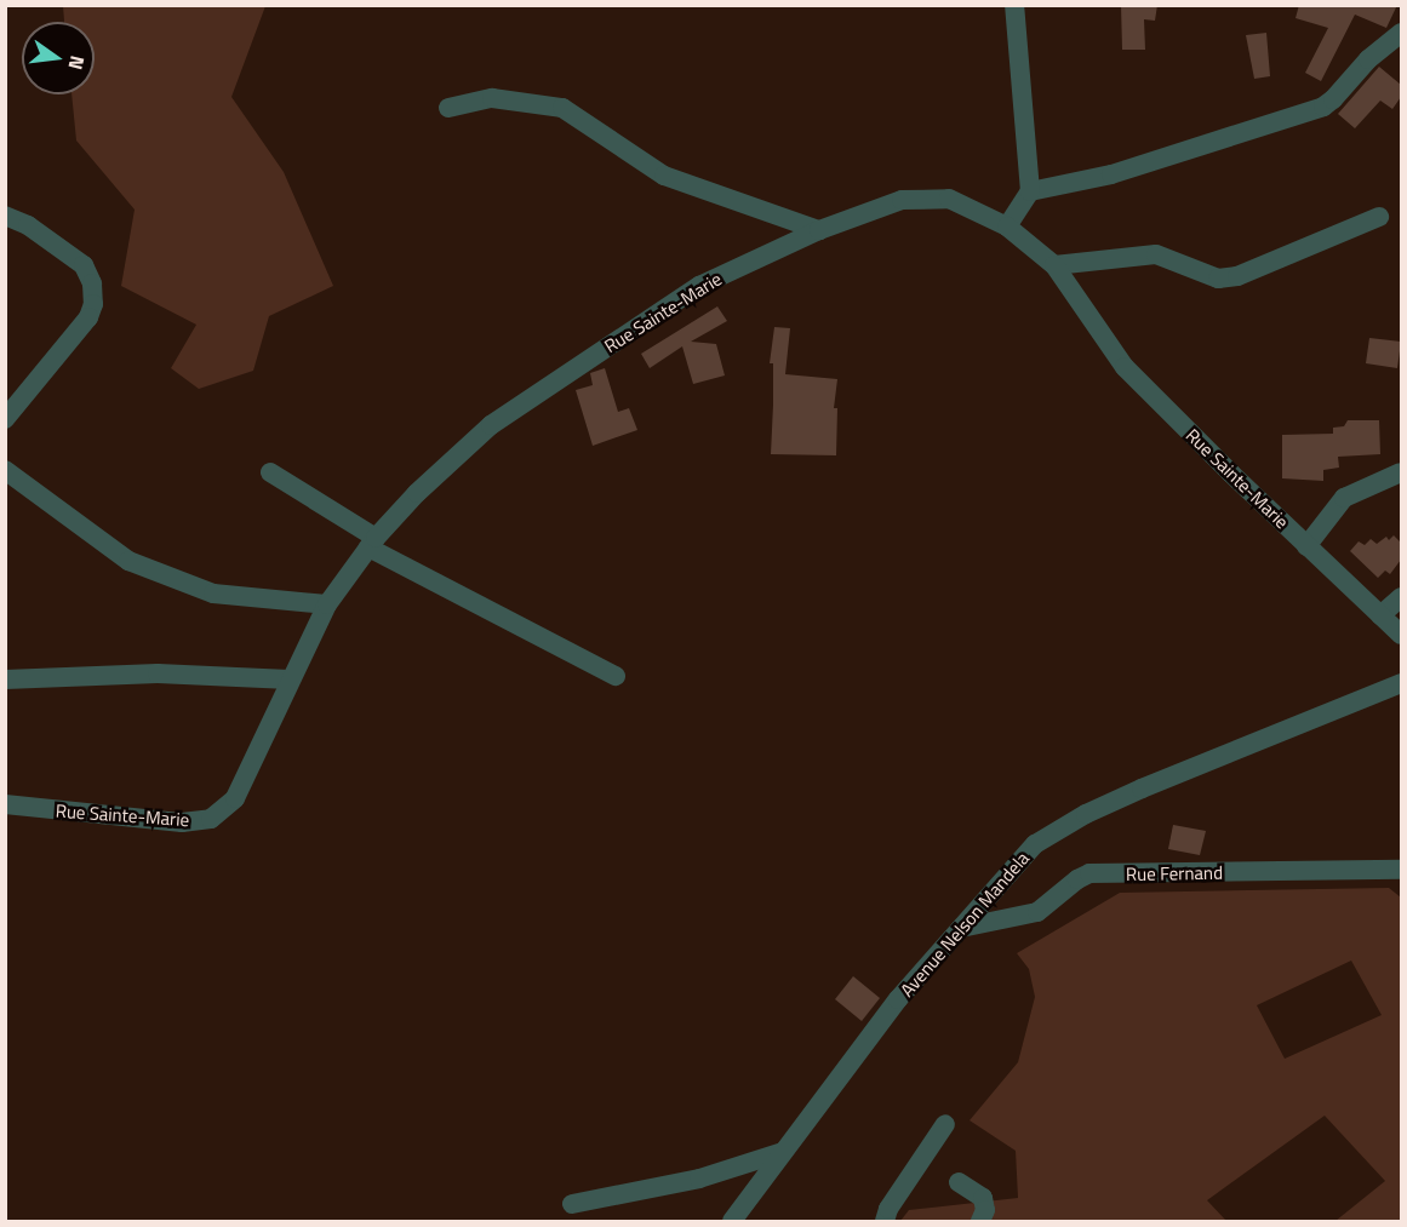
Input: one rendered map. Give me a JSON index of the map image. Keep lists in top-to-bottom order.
{
  "streets": {
    "street": ["Rue Sainte-Marie", "Rue Fernand", "Avenue Nelson Mandela"]
  },
  "crossings": [
    ["Rue Fernand", "Avenue Nelson Mandela"]
  ],
  "north": "right"
}
